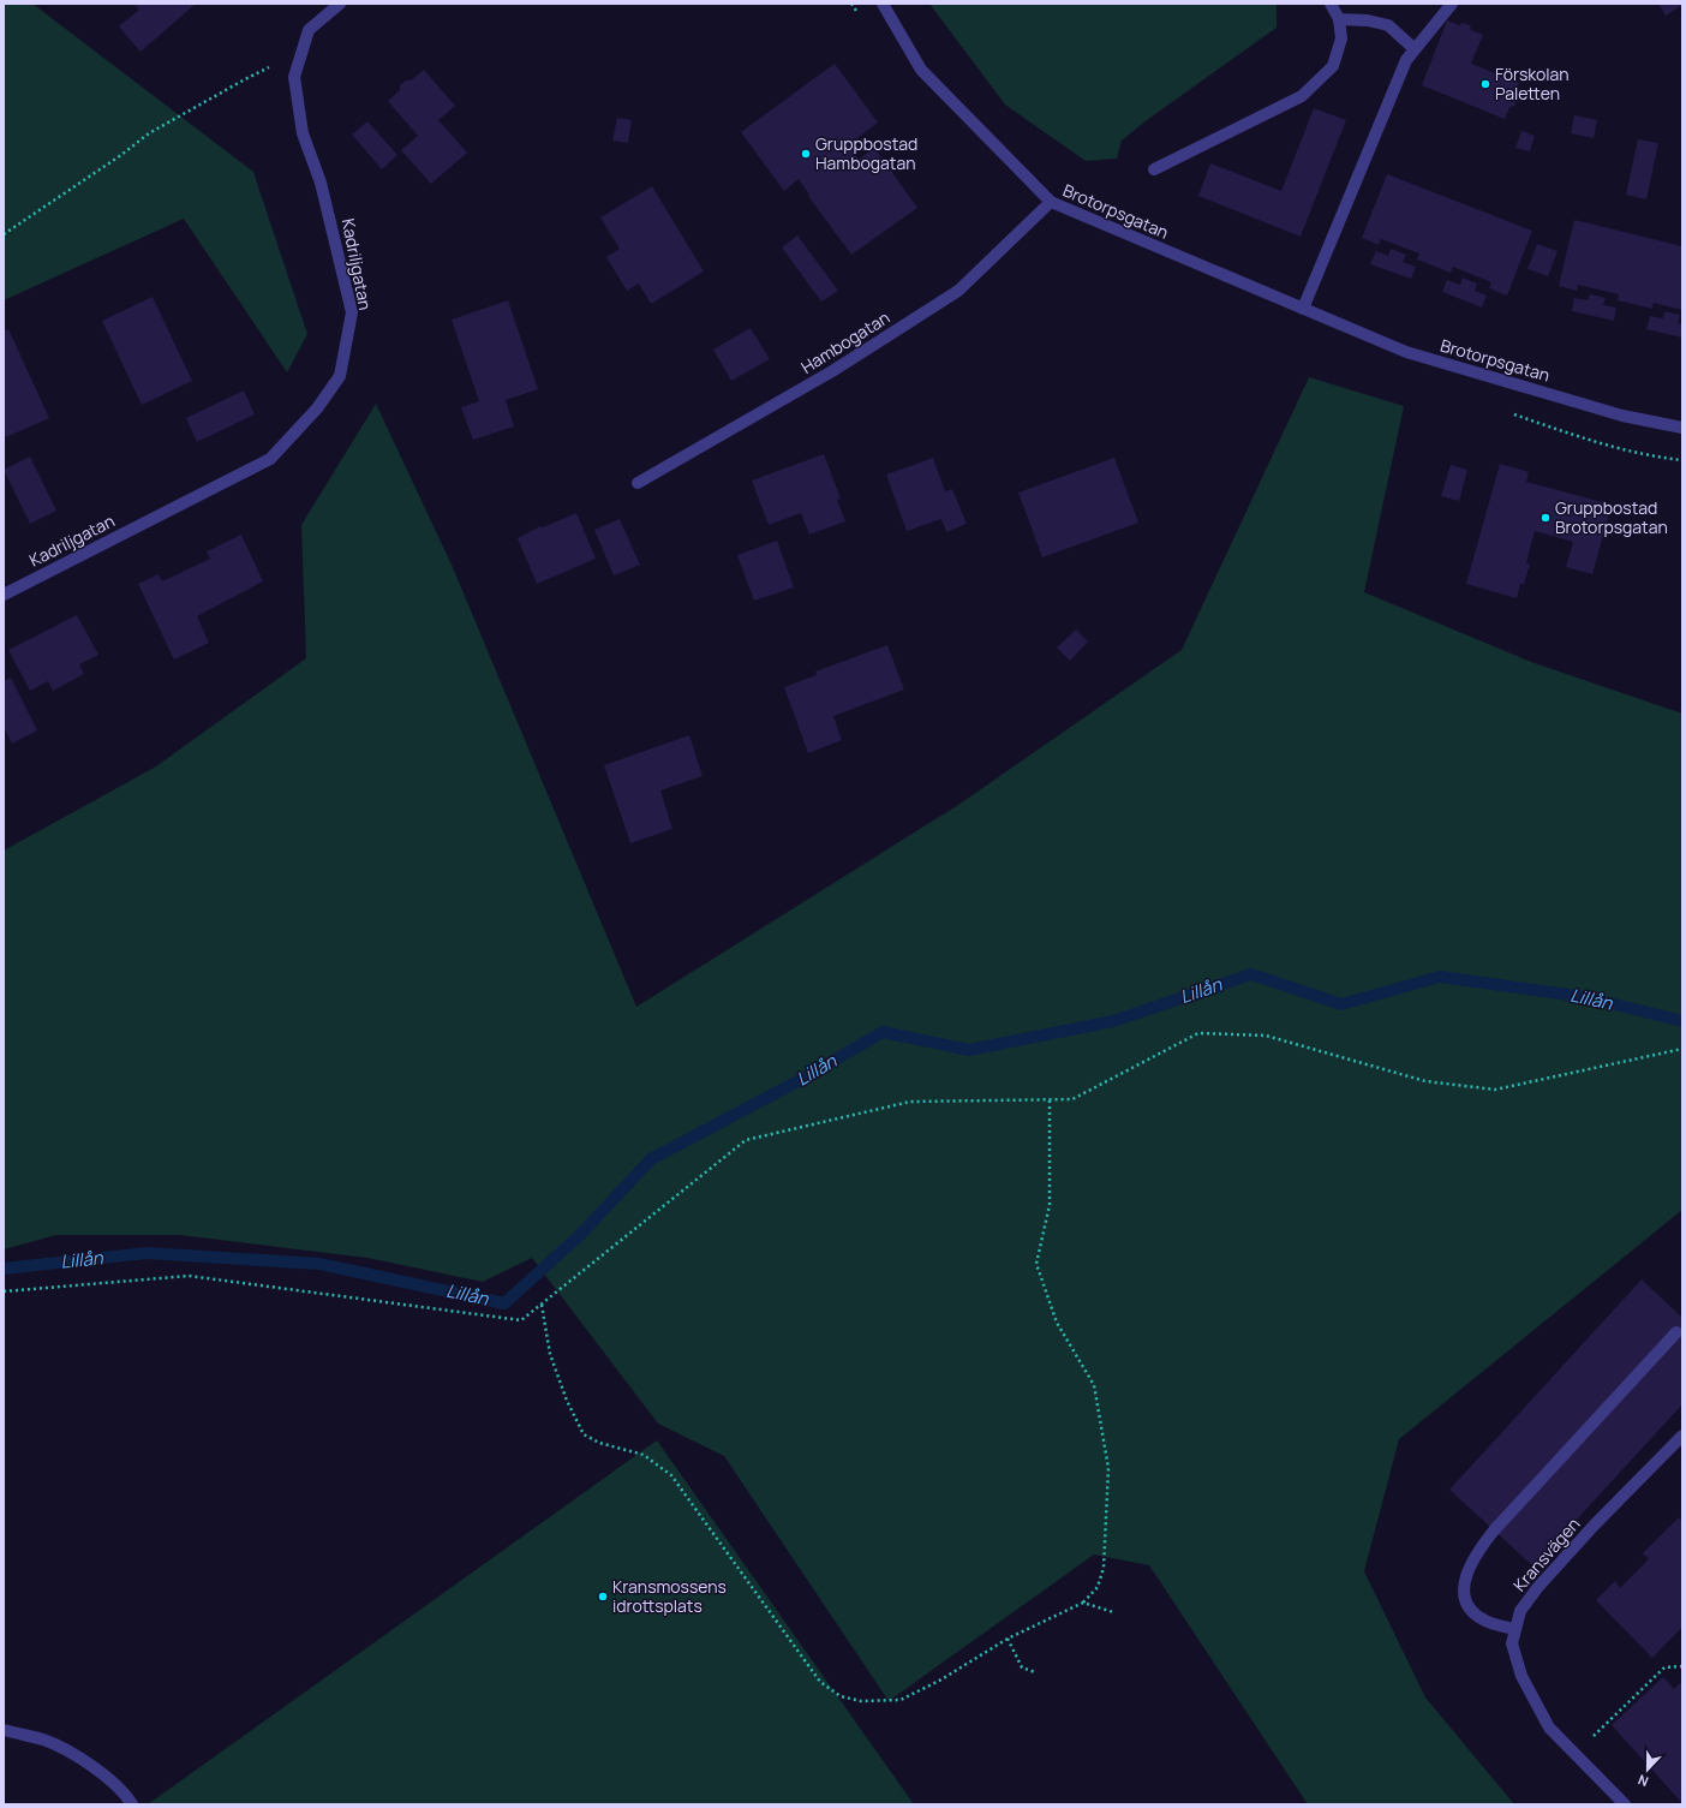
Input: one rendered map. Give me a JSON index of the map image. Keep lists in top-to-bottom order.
{
  "streets": {
    "street": [
      "Brotorpsgatan",
      "Kadriljgatan",
      "Hambogatan",
      "Kransvägen"
    ]
  },
  "crossings": [
    ["Brotorpsgatan", "Hambogatan"]
  ],
  "water": ["Lillån"],
  "places": [
    "Förskolan Paletten",
    "Gruppbostad Hambogatan",
    "Gruppbostad Brotorpsgatan",
    "Kransmossens idrottsplats"
  ],
  "north": "bottom"
}
